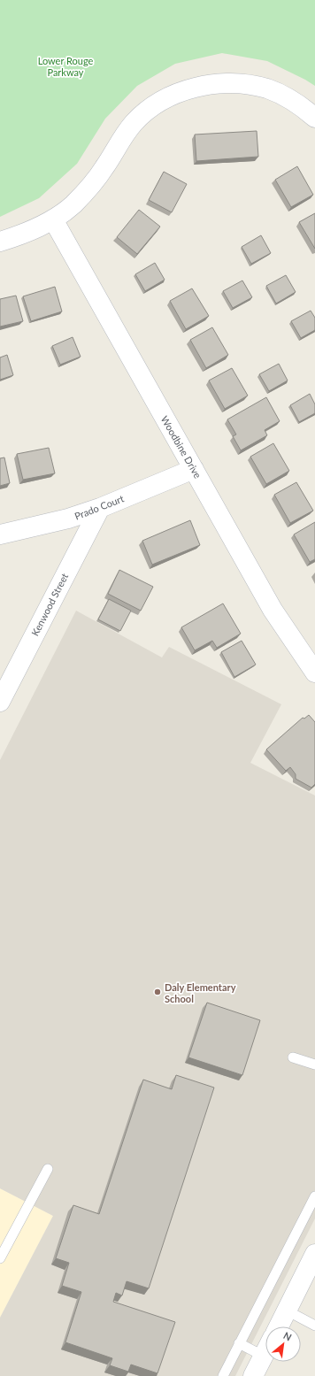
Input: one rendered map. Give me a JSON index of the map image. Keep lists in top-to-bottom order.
{
  "streets": {
    "street": ["Woodbine Drive", "Prado Court", "Kenwood Street"]
  },
  "crossings": [
    ["Woodbine Drive", "Prado Court"],
    ["Prado Court", "Kenwood Street"]
  ],
  "parks": ["Lower Rouge Parkway"],
  "places": ["Daly Elementary School"],
  "north": "top right"
}
